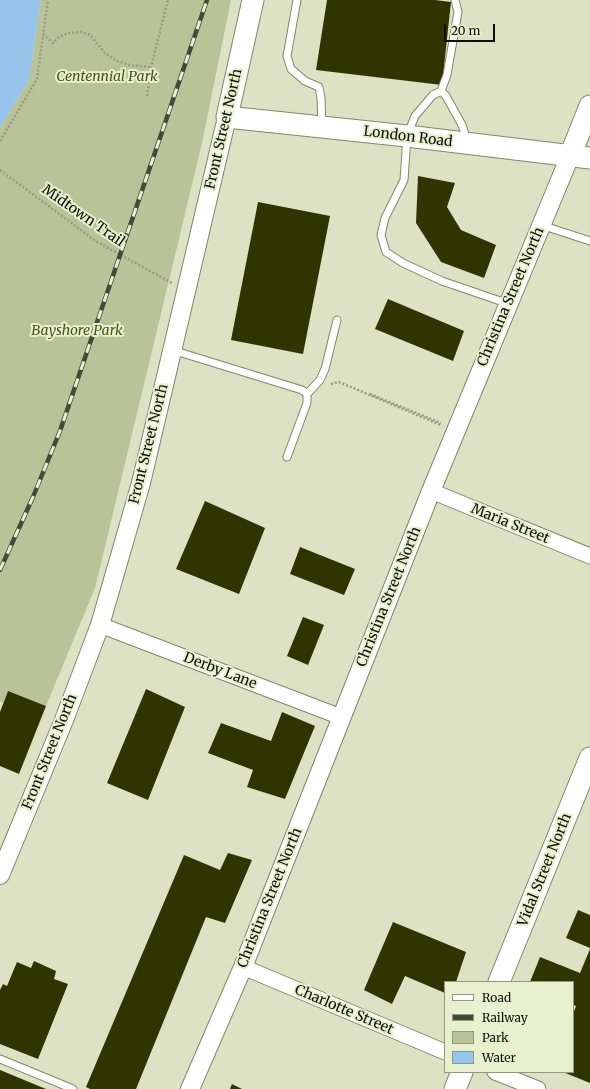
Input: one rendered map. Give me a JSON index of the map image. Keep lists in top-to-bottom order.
{
  "streets": {
    "main road": [
      "Front Street North",
      "London Road",
      "Christina Street North",
      "Vidal Street North"
    ],
    "street": ["Maria Street", "Derby Lane", "Charlotte Street"],
    "path": ["Midtown Trail"]
  },
  "crossings": [
    ["Front Street North", "London Road"],
    ["Front Street North", "Derby Lane"],
    ["London Road", "Christina Street North"],
    ["Christina Street North", "Maria Street"],
    ["Christina Street North", "Derby Lane"],
    ["Christina Street North", "Charlotte Street"]
  ],
  "parks": ["Centennial Park", "Bayshore Park"],
  "legend": [
    "Road",
    "Railway",
    "Park",
    "Water"
  ],
  "scale_bar": "20 m"
}
